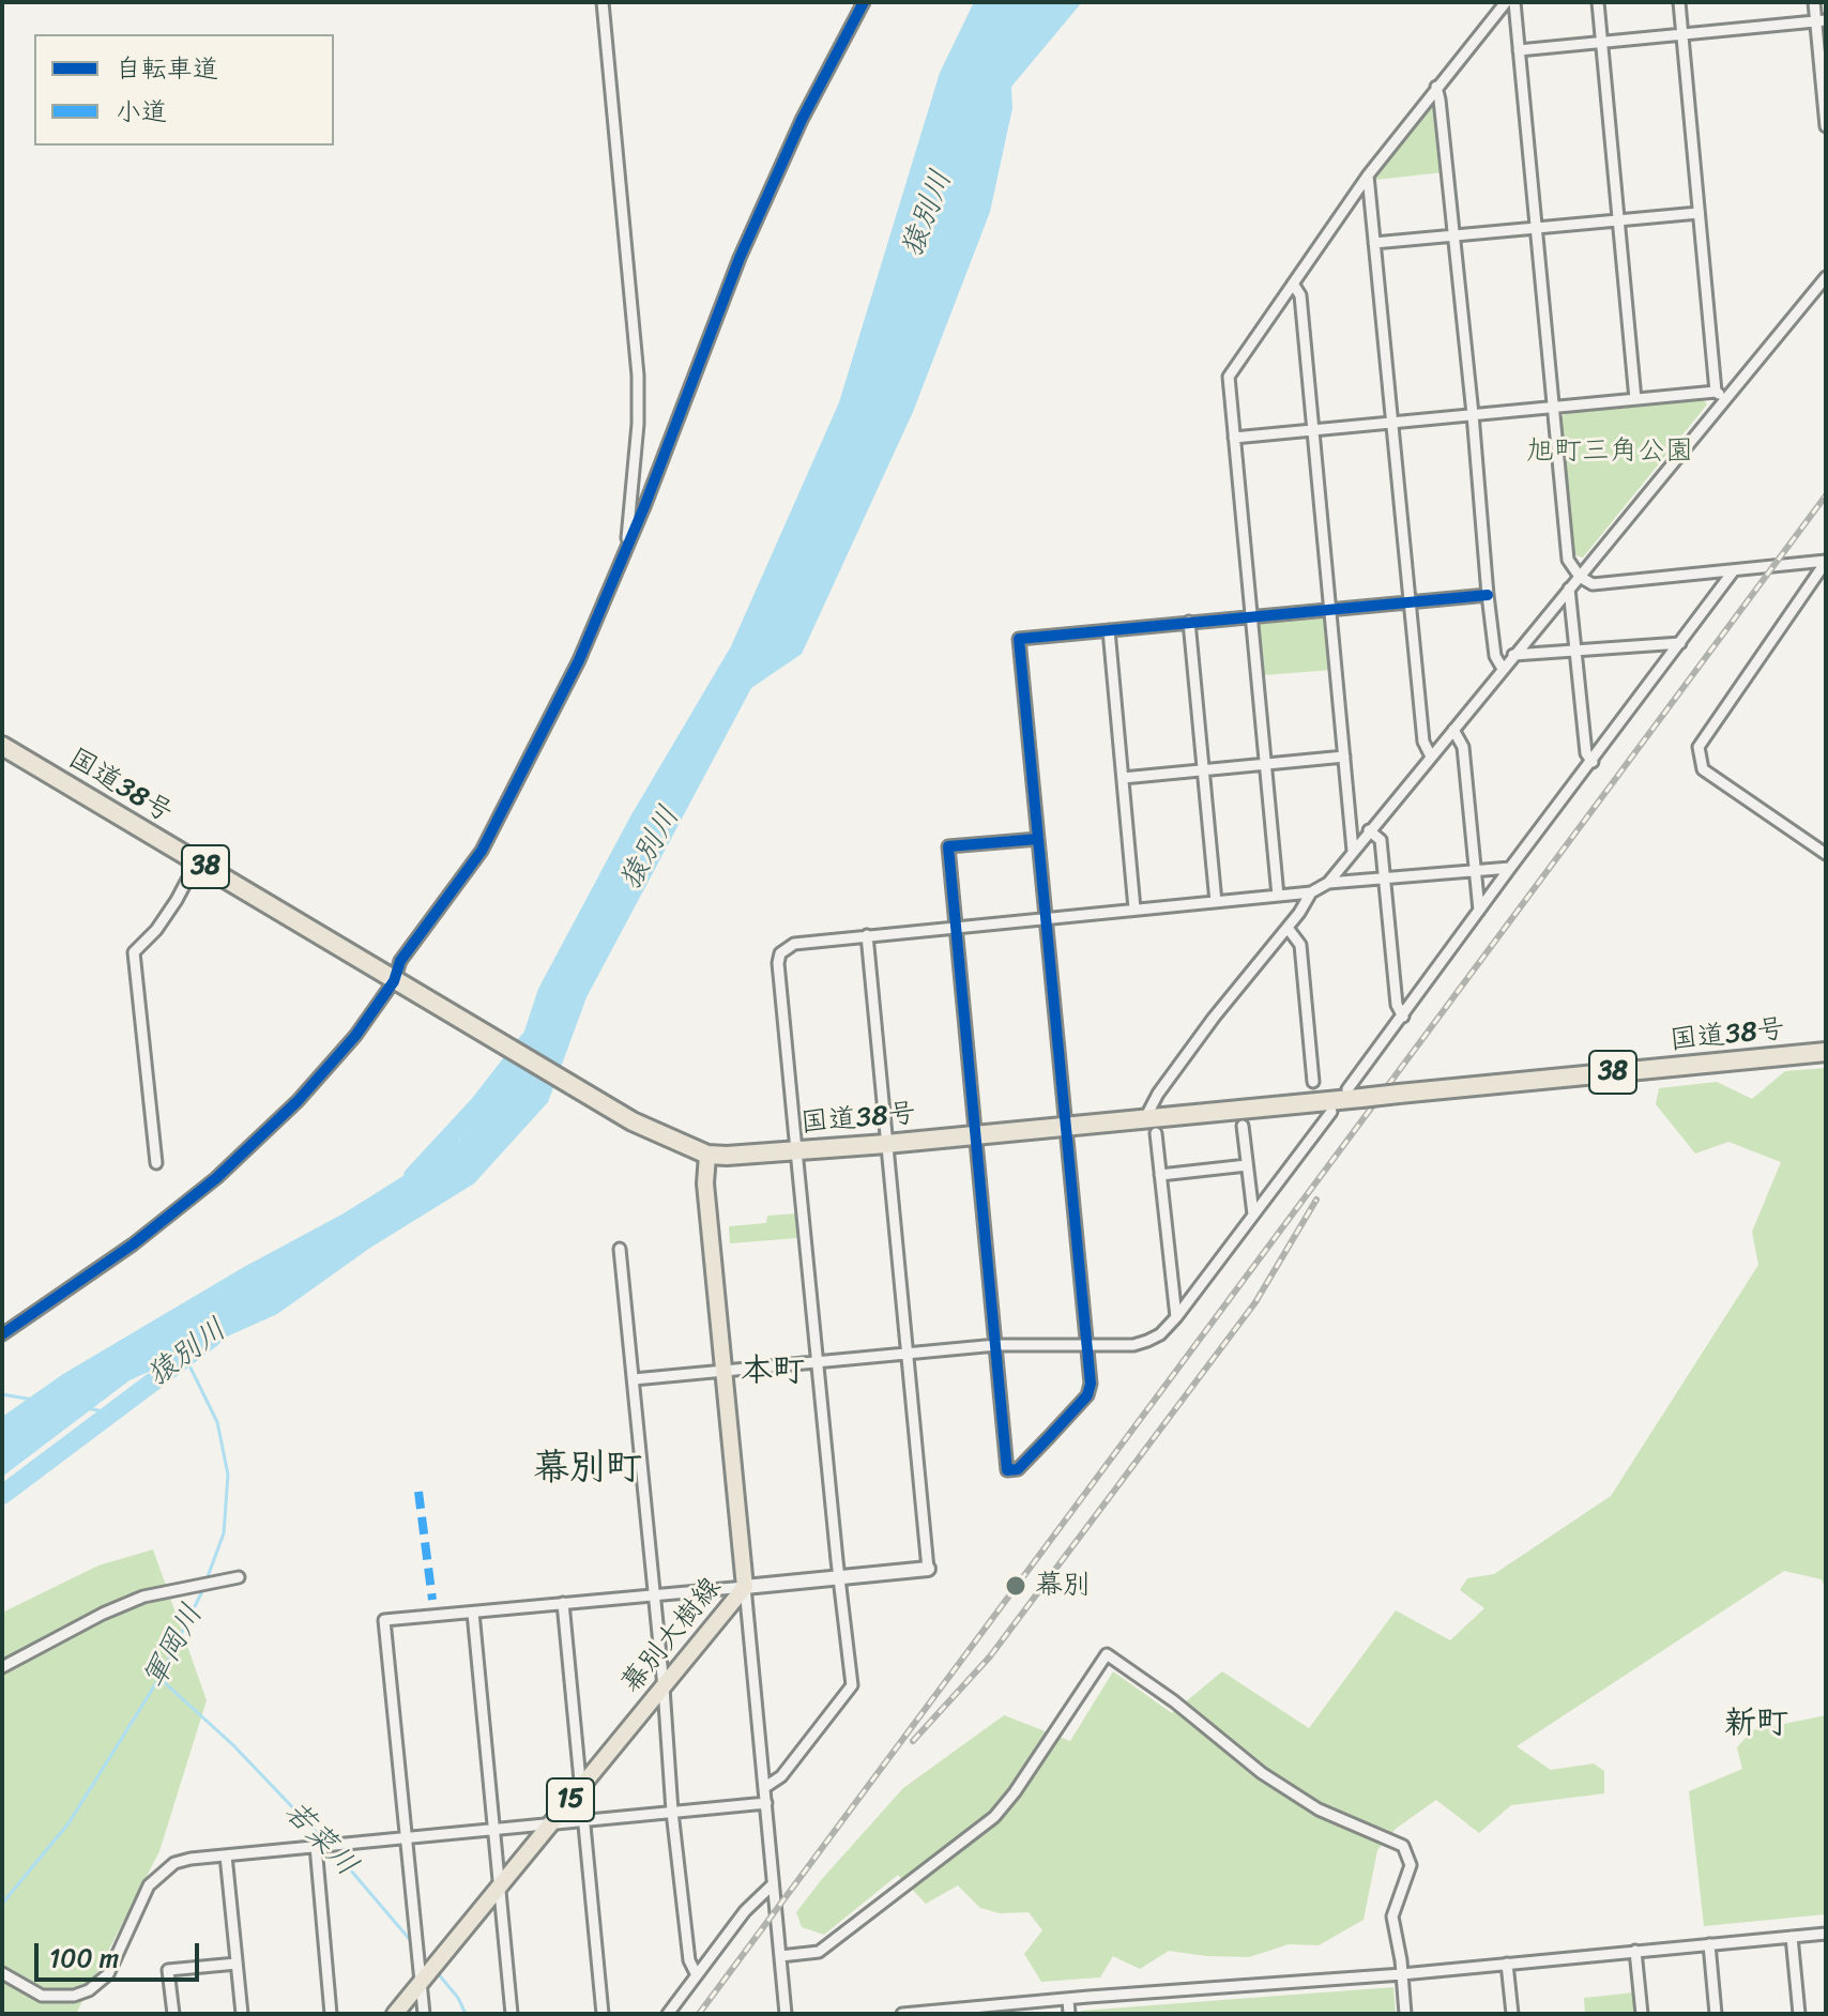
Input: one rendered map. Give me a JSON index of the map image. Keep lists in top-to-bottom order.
{
  "streets": {
    "highway": ["国道38号", "38"],
    "main road": ["幕別大樹線", "15"]
  },
  "crossings": [
    ["国道38号", "幕別大樹線"]
  ],
  "districts": ["本町", "幕別町", "新町"],
  "water": ["猿別川", "軍岡川", "若菜川"],
  "parks": ["旭町三角公園"],
  "places": ["幕別"],
  "legend": ["自転車道", "小道"],
  "scale_bar": "100 m"
}
